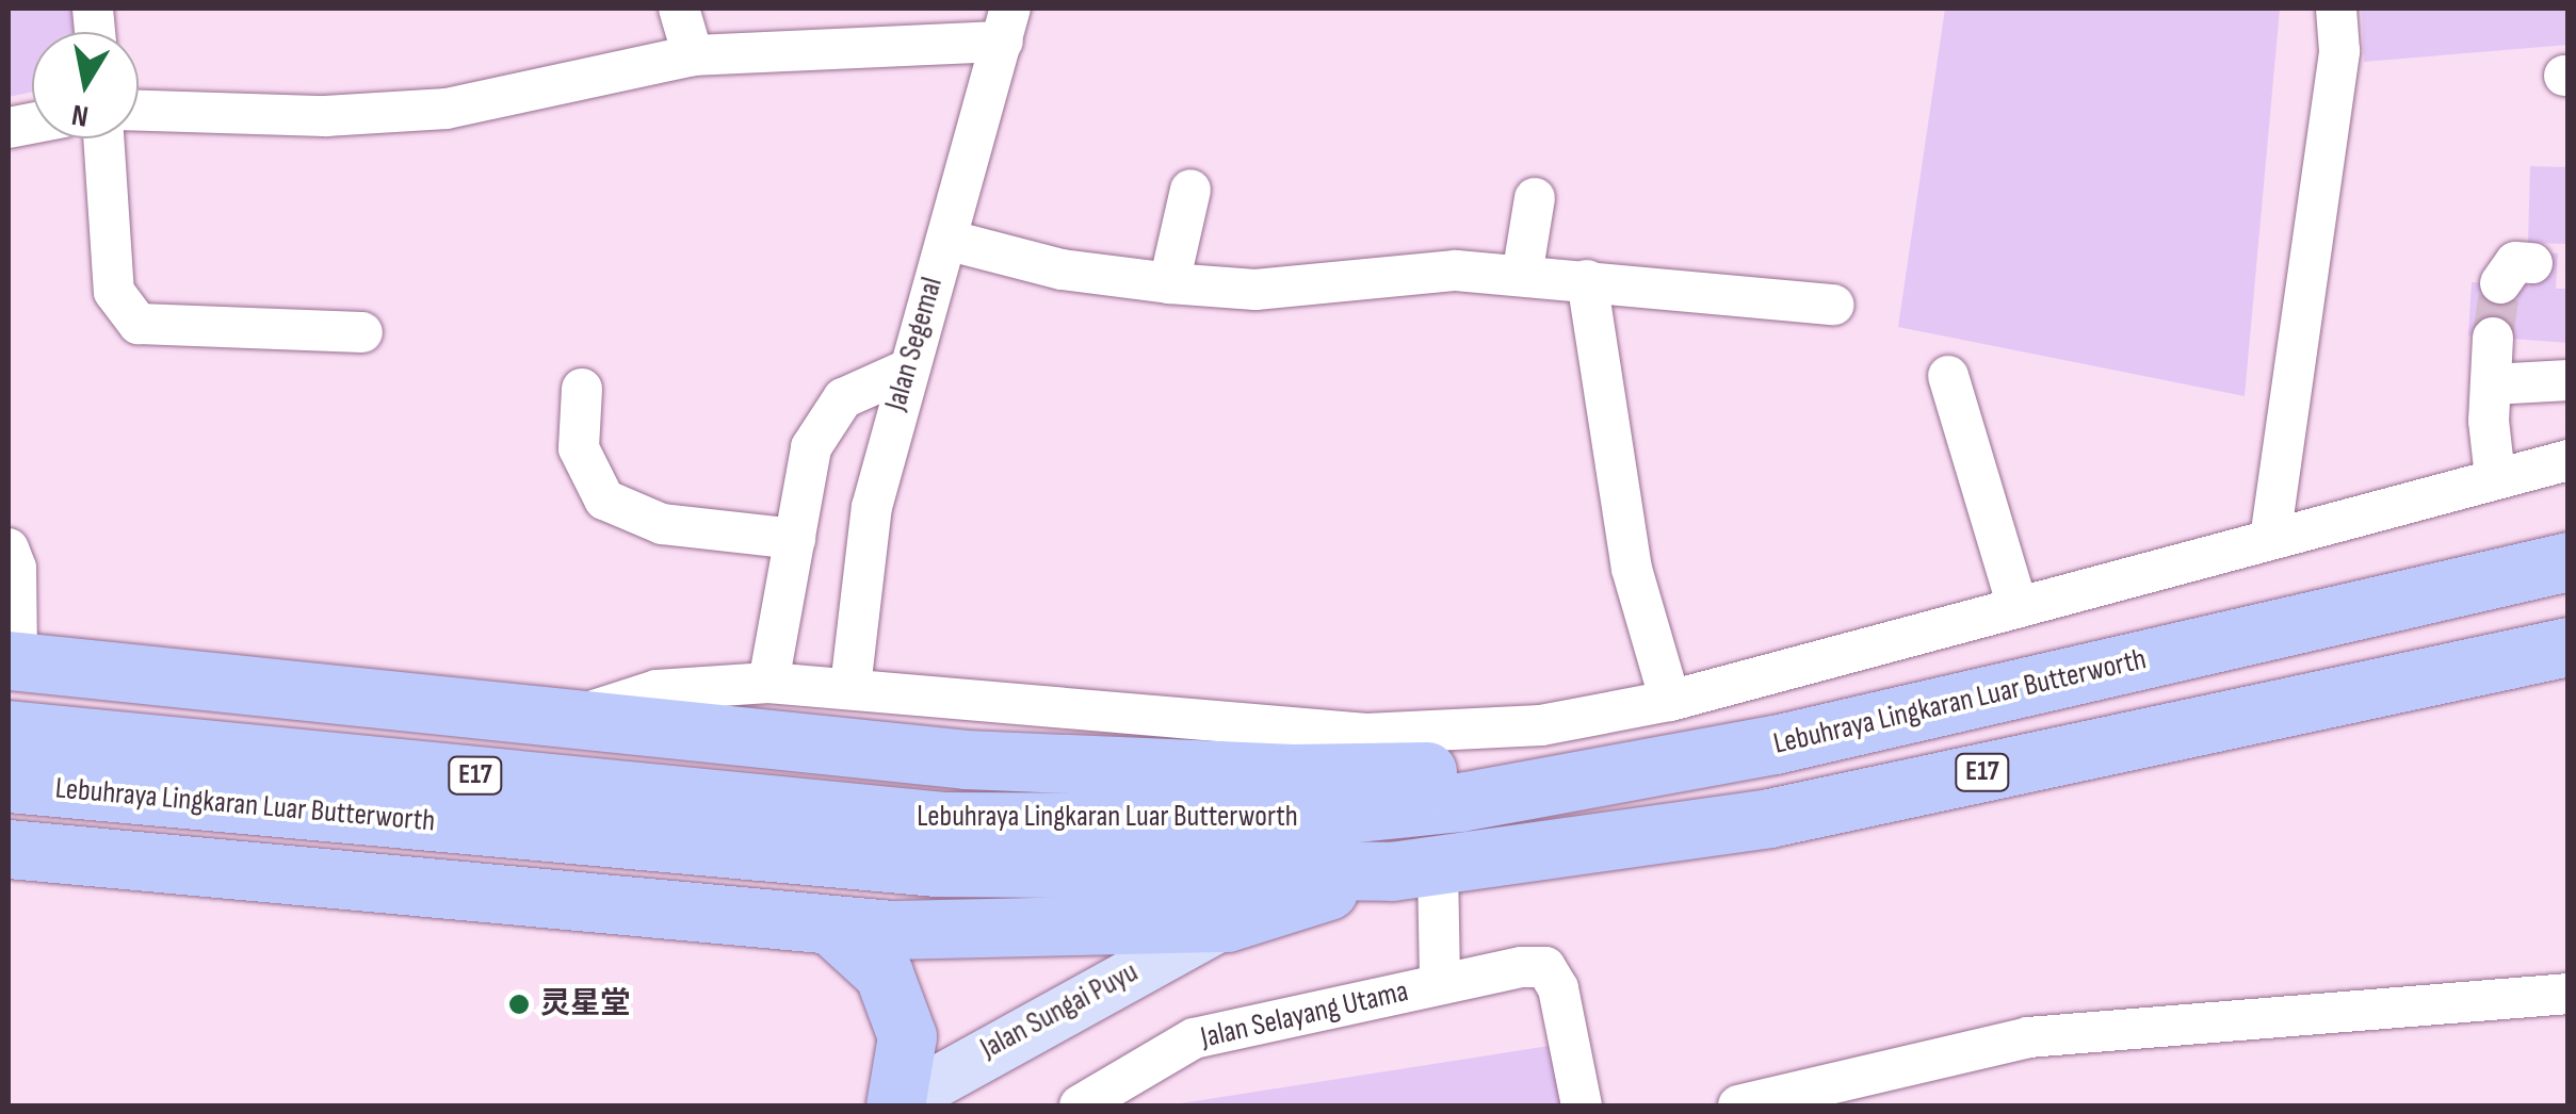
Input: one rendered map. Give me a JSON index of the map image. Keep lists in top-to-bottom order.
{
  "streets": {
    "highway": ["Lebuhraya Lingkaran Luar Butterworth", "E17"],
    "main road": ["Jalan Sungai Puyu"],
    "street": ["Jalan Segemal", "Jalan Selayang Utama"]
  },
  "places": ["灵星堂"],
  "north": "bottom"
}
